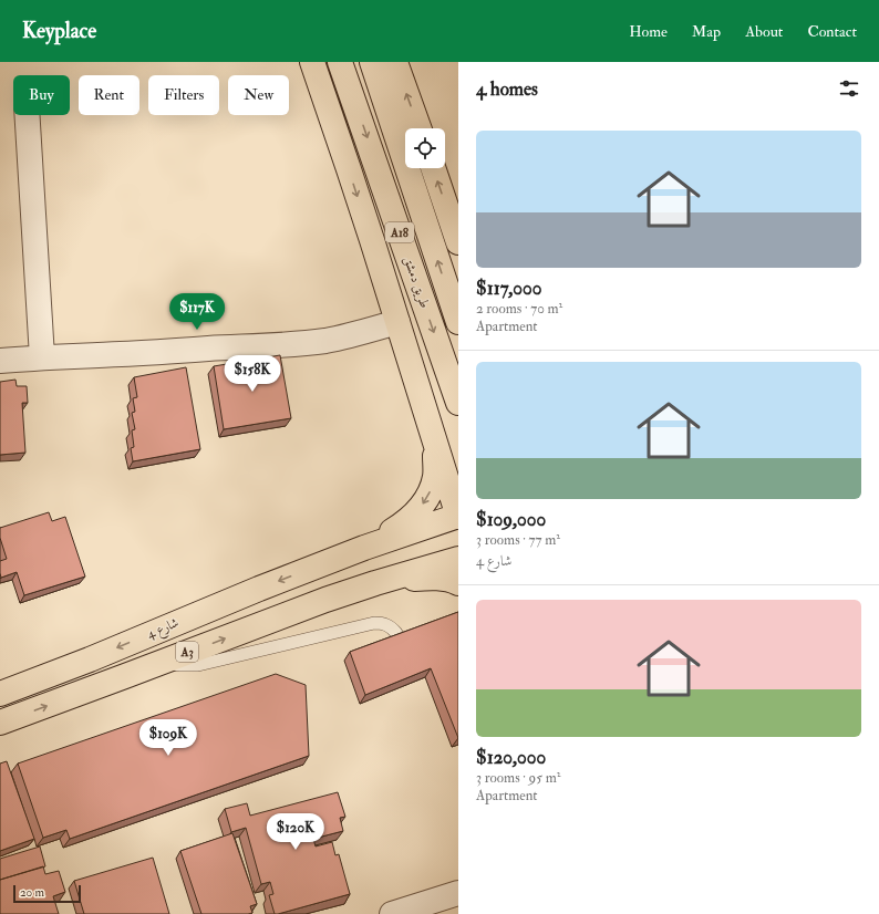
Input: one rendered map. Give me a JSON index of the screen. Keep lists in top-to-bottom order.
{
  "streets": {
    "highway": [
      "A18",
      "طريق دمشق",
      "شارع 4",
      "A3"
    ]
  },
  "crossings": [
    ["شارع 4", "A3"]
  ],
  "scale_bar": "20 m",
  "page": {
    "header": "Keyplace",
    "nav": [
      "Home",
      "Map",
      "About",
      "Contact"
    ],
    "heading": "4 homes",
    "chip": [
      "Buy",
      "Rent",
      "Filters",
      "New"
    ],
    "list": [
      {
        "name": "$117,000",
        "note": "2 rooms · 70 m² · Apartment"
      },
      {
        "name": "$109,000",
        "note": "3 rooms · 77 m² · شارع 4"
      },
      {
        "name": "$120,000",
        "note": "3 rooms · 95 m² · Apartment"
      }
    ],
    "price": [
      "$117K",
      "$158K",
      "$109K",
      "$120K"
    ],
    "scale": "20 m"
  }
}
